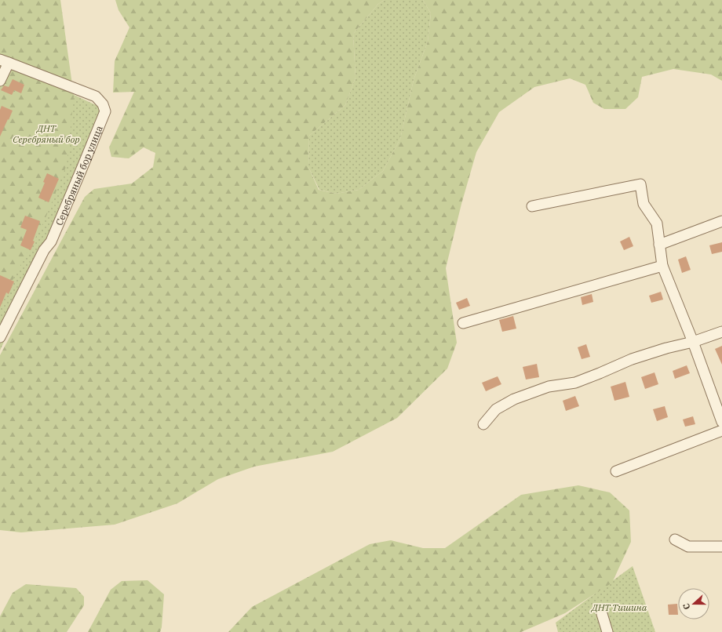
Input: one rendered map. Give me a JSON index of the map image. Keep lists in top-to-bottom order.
{
  "streets": {
    "street": ["Серебряный бор улица"]
  },
  "parks": ["ДНТ Серебряный бор", "ДНТ Тишина"],
  "north": "left"
}
